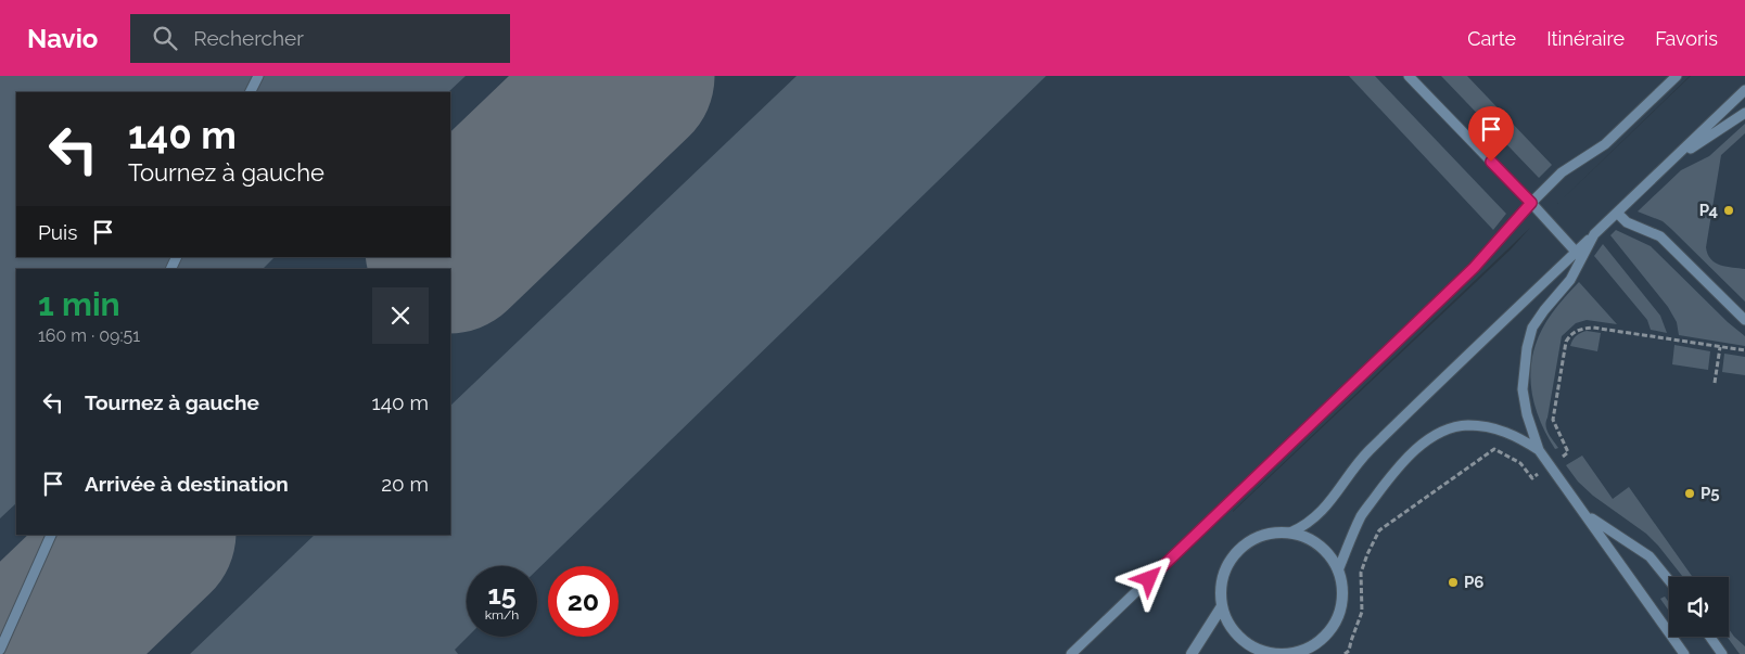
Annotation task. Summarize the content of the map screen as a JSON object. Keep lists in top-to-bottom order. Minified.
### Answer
{"places":["P4","P5","P6"],"page":{"header":"Navio","search":"Rechercher","nav":["Carte","Itinéraire","Favoris"],"turn":["140 m","Tournez à gauche"],"then":"Puis","heading":["1 min","160 m · 09:51"],"list":[{"name":"Tournez à gauche","value":"140 m"},{"name":"Arrivée à destination","value":"20 m"}],"speed":"15 km/h","limit":"20"}}
